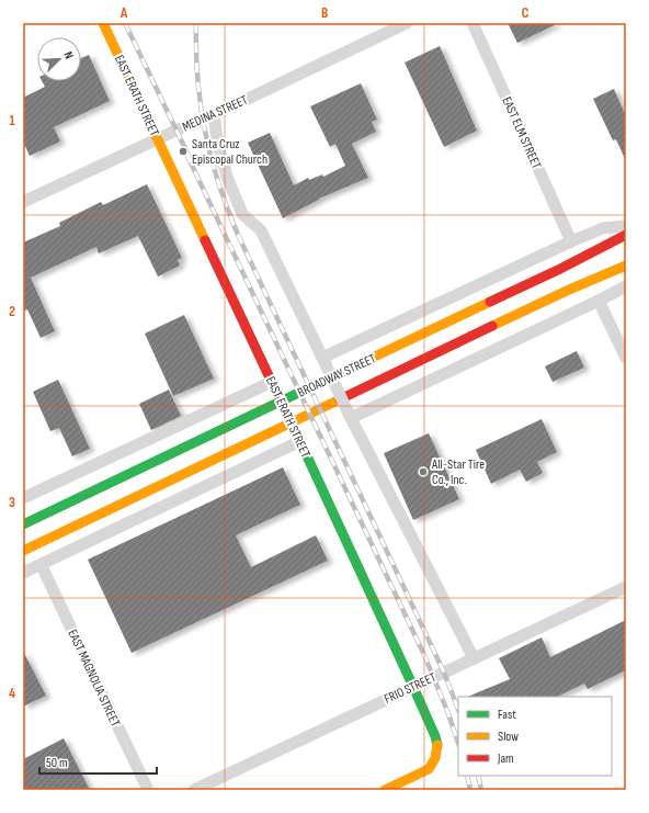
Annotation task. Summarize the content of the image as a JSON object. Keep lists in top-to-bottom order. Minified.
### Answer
{"streets":{"main road":["EAST ERATH STREET","BROADWAY STREET"],"street":["MEDINA STREET","EAST ELM STREET","EAST MAGNOLIA STREET","FRIO STREET"]},"crossings":[["EAST ERATH STREET","MEDINA STREET"],["EAST ERATH STREET","FRIO STREET"],["EAST ELM STREET","BROADWAY STREET"]],"places":["Santa Cruz Episcopal Church","All-Star Tire Co., Inc."],"legend":["Fast","Slow","Jam"],"scale_bar":"50 m","north":"top right","grid":{"columns":["A","B","C"],"rows":["1","2","3","4"]}}
